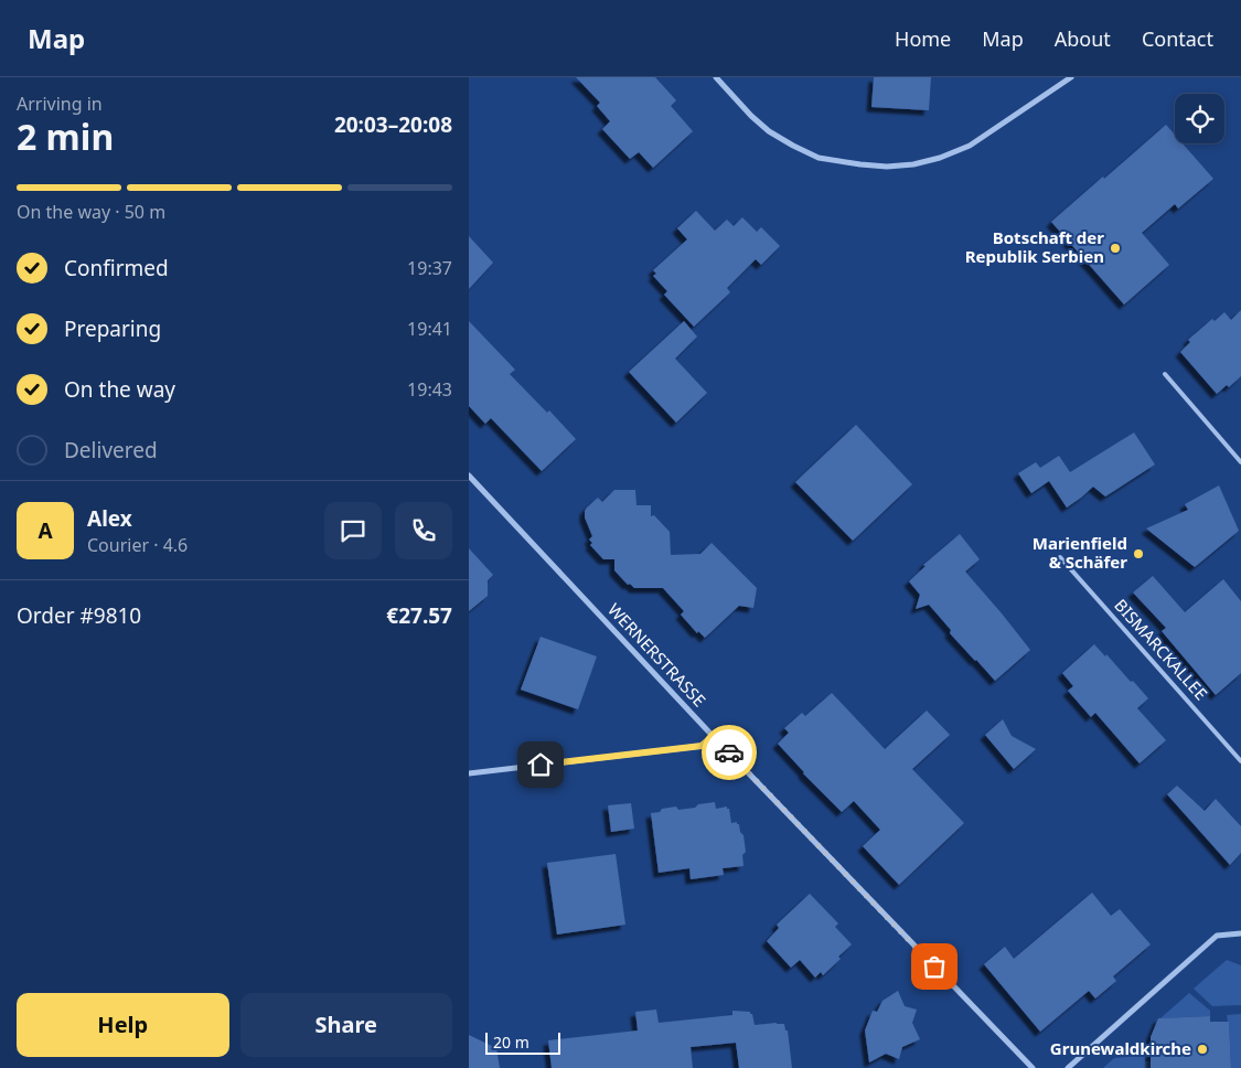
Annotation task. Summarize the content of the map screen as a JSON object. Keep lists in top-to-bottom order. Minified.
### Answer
{"streets":{"street":["WERNERSTRASSE"],"lane":["BISMARCKALLEE"]},"places":["Botschaft der Republik Serbien","Marienfield & Schäfer","Grunewaldkirche"],"scale_bar":"20 m","page":{"header":"Map","nav":["Home","Map","About","Contact"],"heading":["2 min","Arriving in","20:03–20:08"],"panel":["Alex","Courier · 4.6","Order #9810","€27.57"],"bar":"On the way · 50 m","list":[["Confirmed","19:37"],["Preparing","19:41"],["On the way","19:43"],"Delivered"],"round":"A","buttons":["Help","Share"],"scale":"20 m"}}
